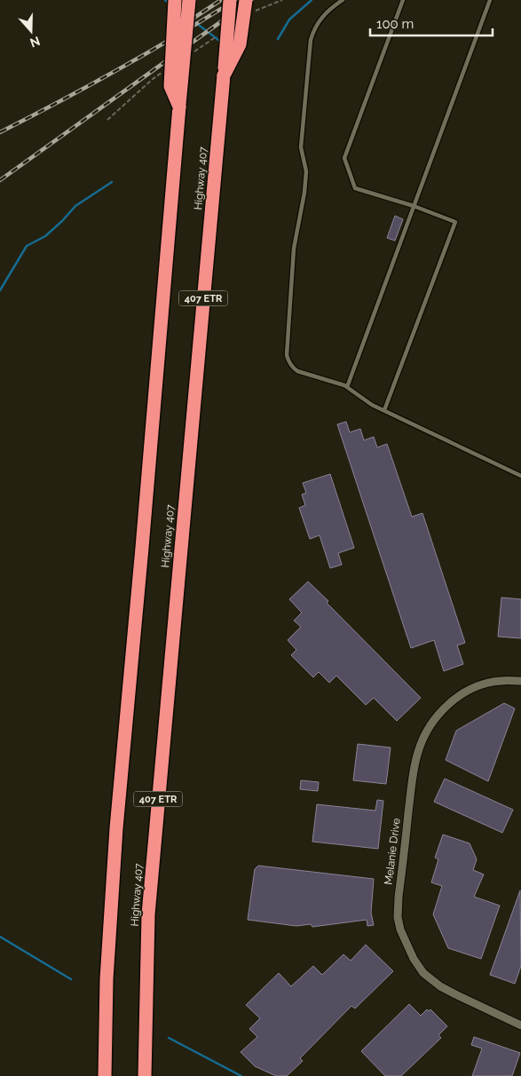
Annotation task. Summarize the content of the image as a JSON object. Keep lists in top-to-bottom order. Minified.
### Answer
{"streets":{"highway":["Highway 407","407 ETR"],"street":["Melanie Drive"]},"scale_bar":"100 m","north":"bottom"}
